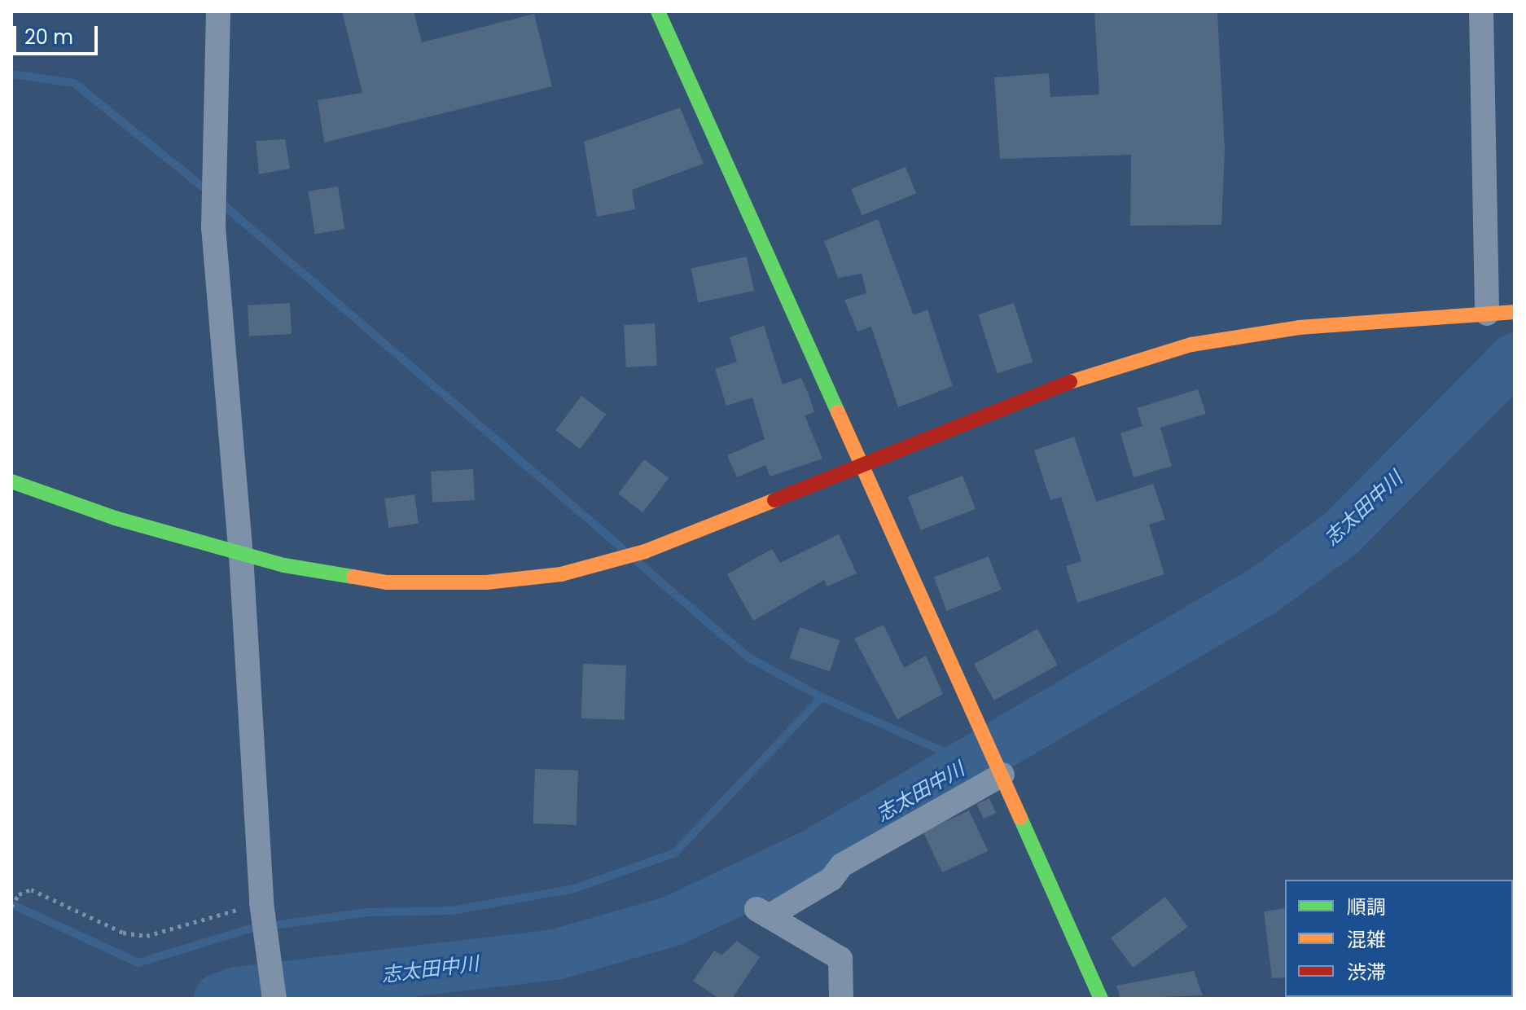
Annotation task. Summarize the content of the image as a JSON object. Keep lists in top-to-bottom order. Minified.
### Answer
{"water":["志太田中川"],"legend":["順調","混雑","渋滞"],"scale_bar":"20 m"}
